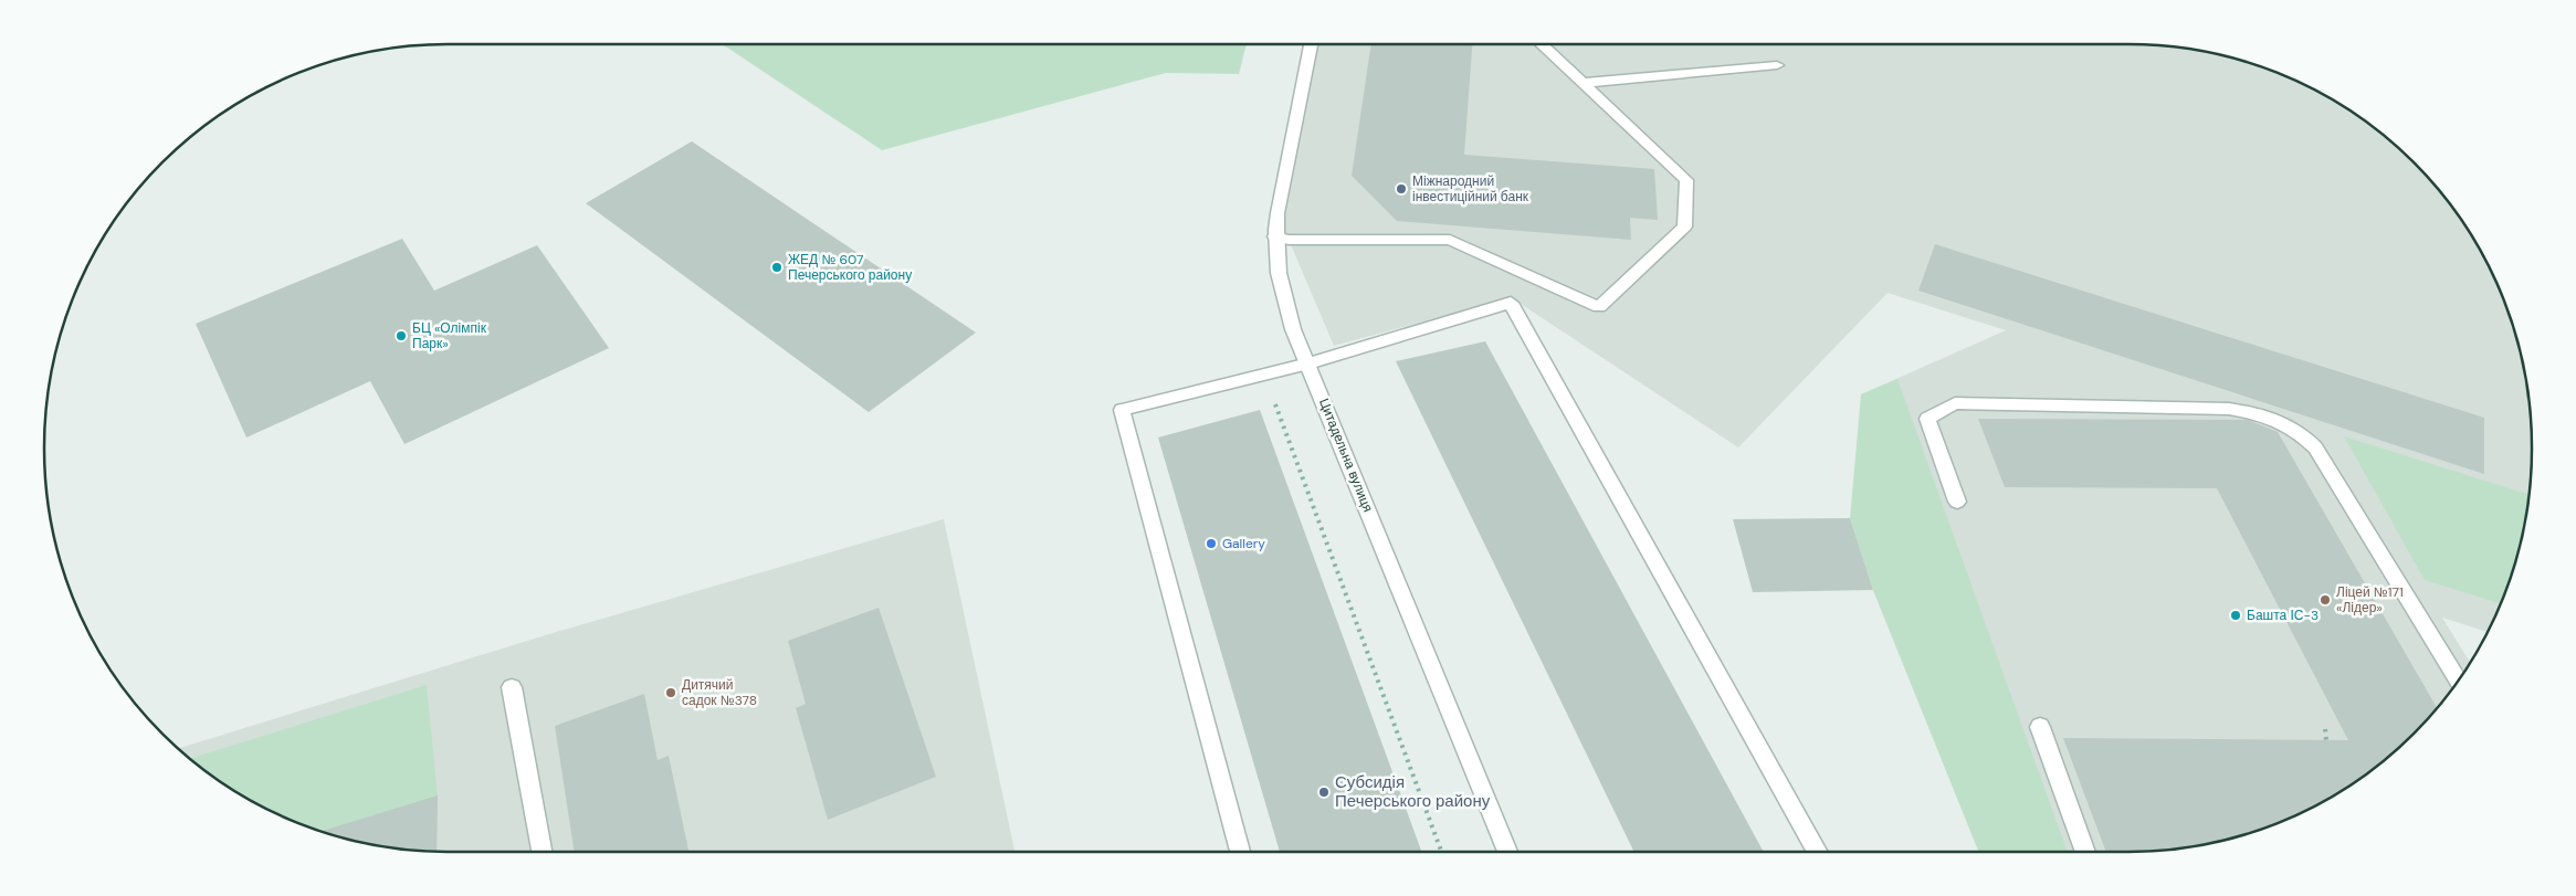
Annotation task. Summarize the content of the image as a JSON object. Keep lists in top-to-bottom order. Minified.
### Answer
{"streets":{"street":["Цитадельна вулиця"]},"places":["Міжнародний інвестиційний банк","ЖЕД № 607 Печерського району","БЦ «Олімпік Парк»","Gallery","Ліцей №171 «Лідер»","Башта ІС-3","Дитячий садок №378","Субсидія Печерського району"]}
